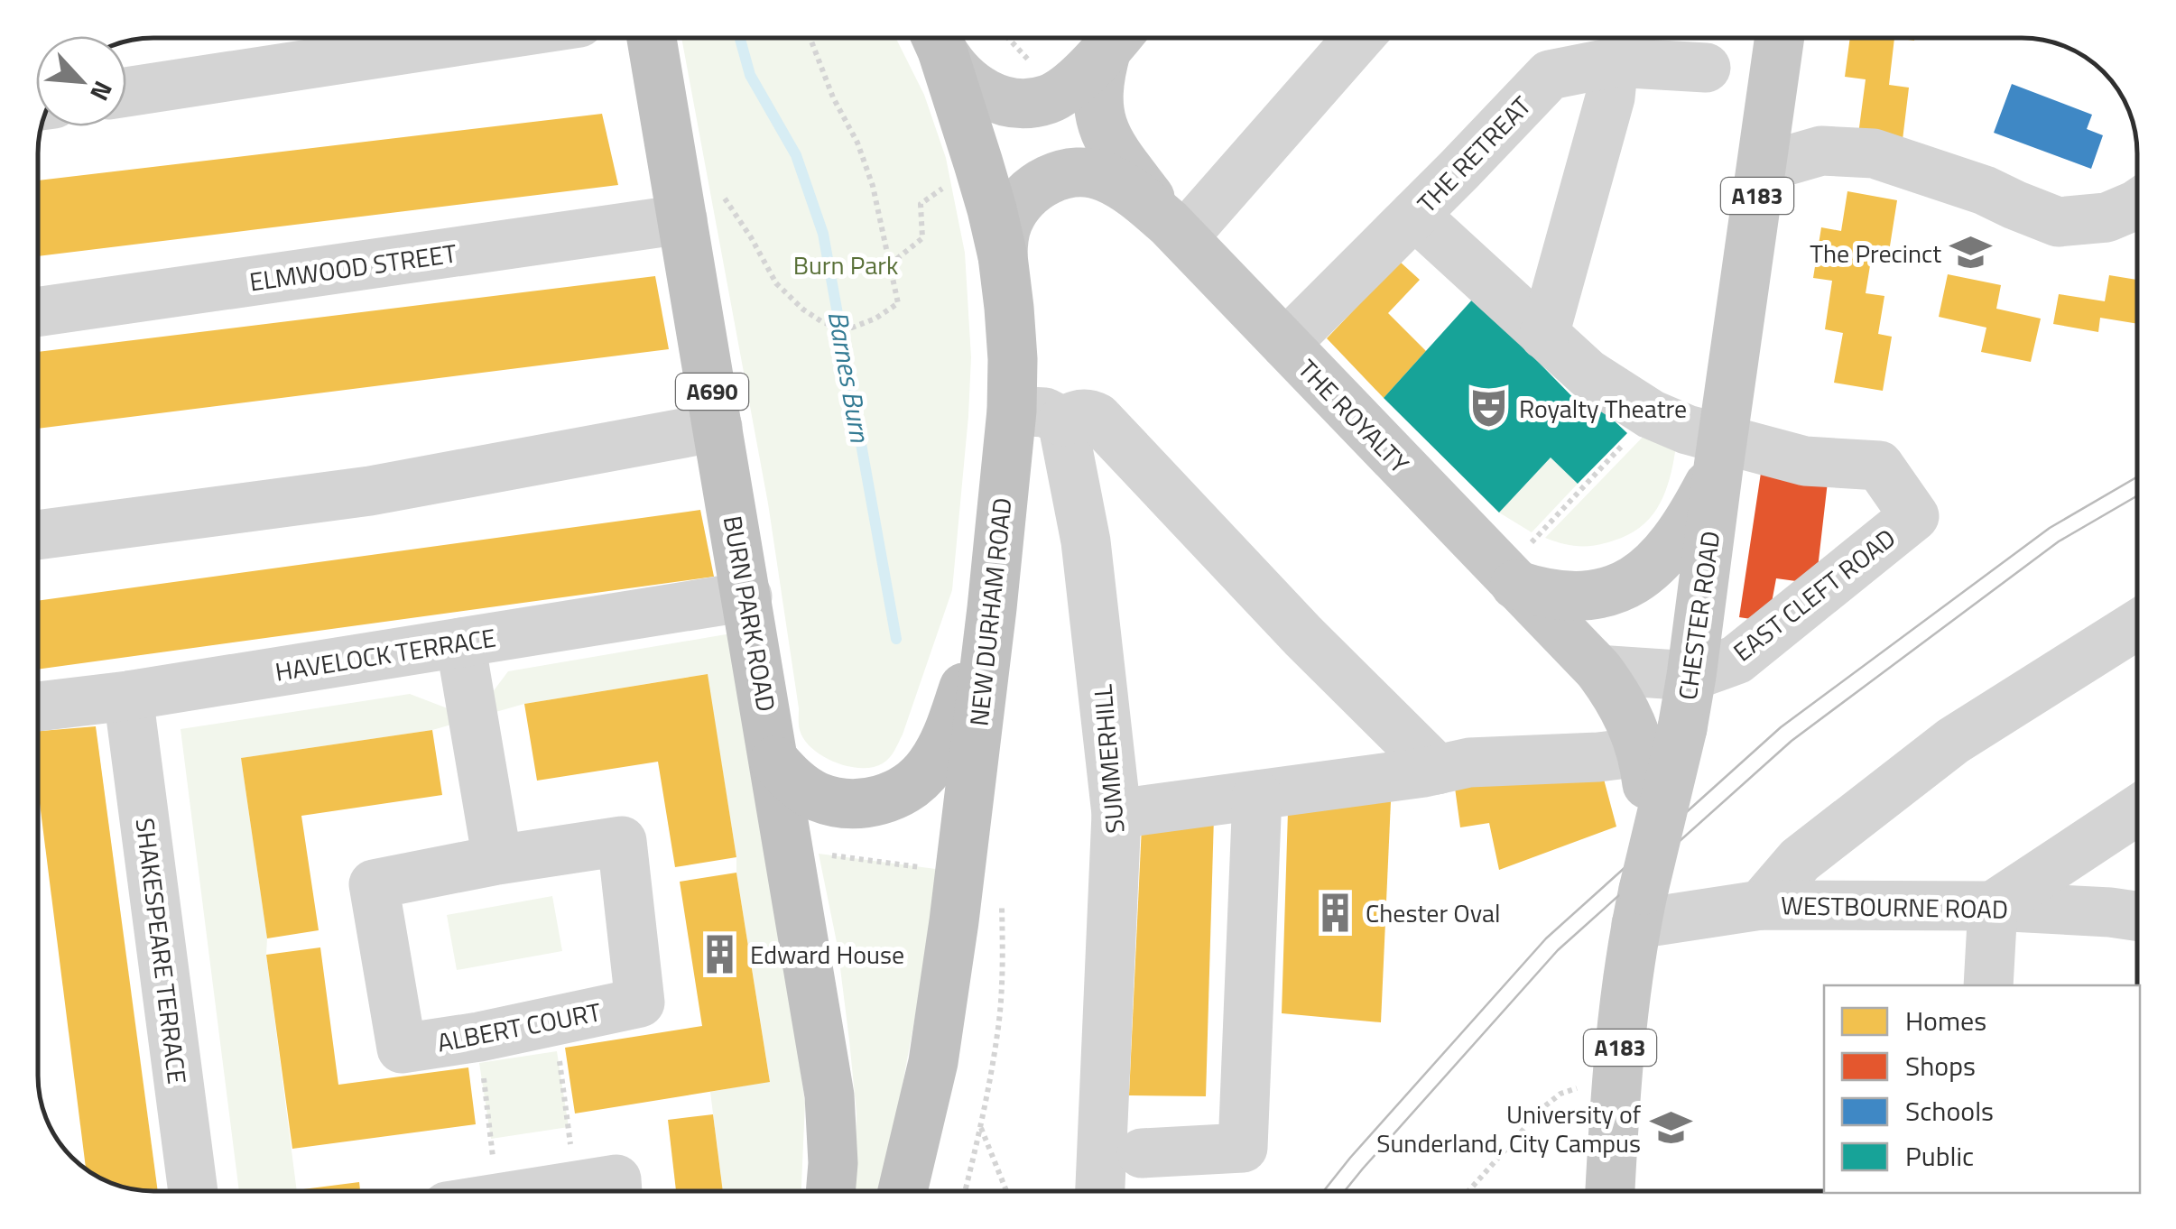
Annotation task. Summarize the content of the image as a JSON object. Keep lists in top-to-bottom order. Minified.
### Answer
{"streets":{"highway":["A690","NEW DURHAM ROAD","BURN PARK ROAD"],"main road":["A183","THE ROYALTY","CHESTER ROAD"],"street":["THE RETREAT","ELMWOOD STREET","EAST CLEFT ROAD","HAVELOCK TERRACE","SUMMERHILL","WESTBOURNE ROAD","SHAKESPEARE TERRACE","ALBERT COURT"]},"crossings":[["THE RETREAT","THE ROYALTY"],["ELMWOOD STREET","BURN PARK ROAD"],["THE ROYALTY","EAST CLEFT ROAD"],["THE ROYALTY","NEW DURHAM ROAD"],["THE ROYALTY","CHESTER ROAD"],["EAST CLEFT ROAD","CHESTER ROAD"],["BURN PARK ROAD","HAVELOCK TERRACE"],["CHESTER ROAD","WESTBOURNE ROAD"],["HAVELOCK TERRACE","SHAKESPEARE TERRACE"]],"water":["Barnes Burn"],"parks":["Burn Park"],"places":{"school or university":["The Precinct","University of Sunderland, City Campus"],"theatre":["Royalty Theatre"],"building":["Chester Oval","Edward House"]},"legend":["Homes","Shops","Schools","Public"],"north":"bottom right"}
